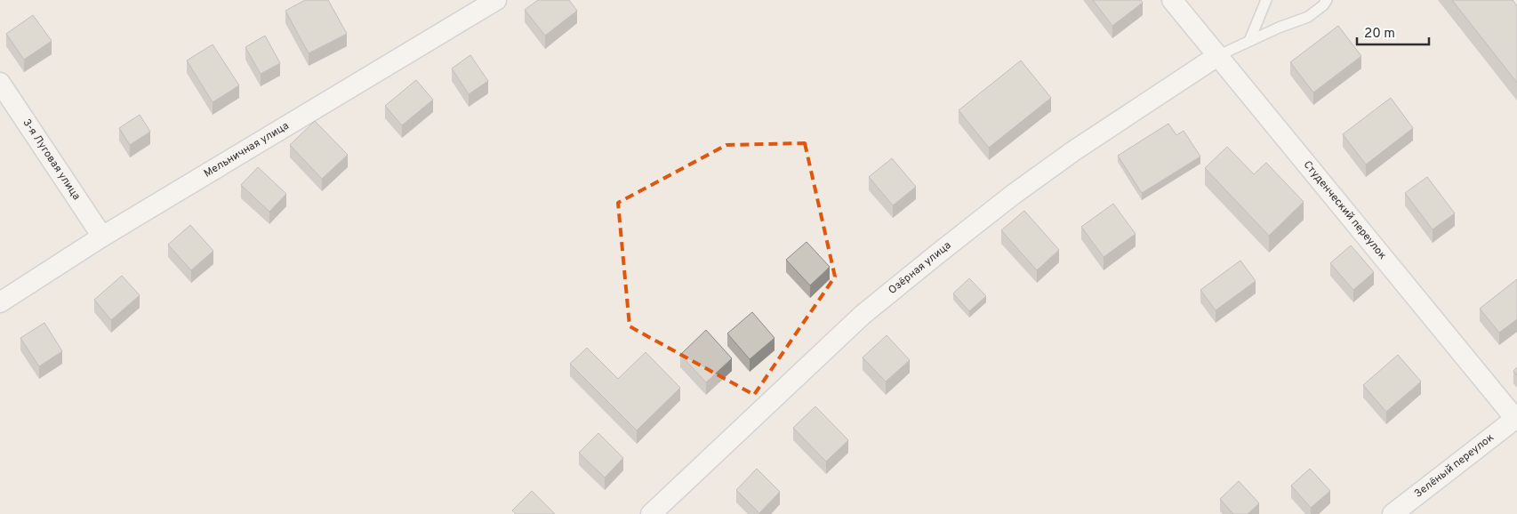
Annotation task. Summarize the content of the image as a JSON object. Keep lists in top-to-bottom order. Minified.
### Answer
{"streets":{"street":["Мельничная улица","3-я Луговая улица","Студенческий переулок","Озёрная улица","Зелёный переулок"]},"crossings":[["Мельничная улица","3-я Луговая улица"],["Студенческий переулок","Озёрная улица"],["Студенческий переулок","Зелёный переулок"]],"scale_bar":"20 m"}
